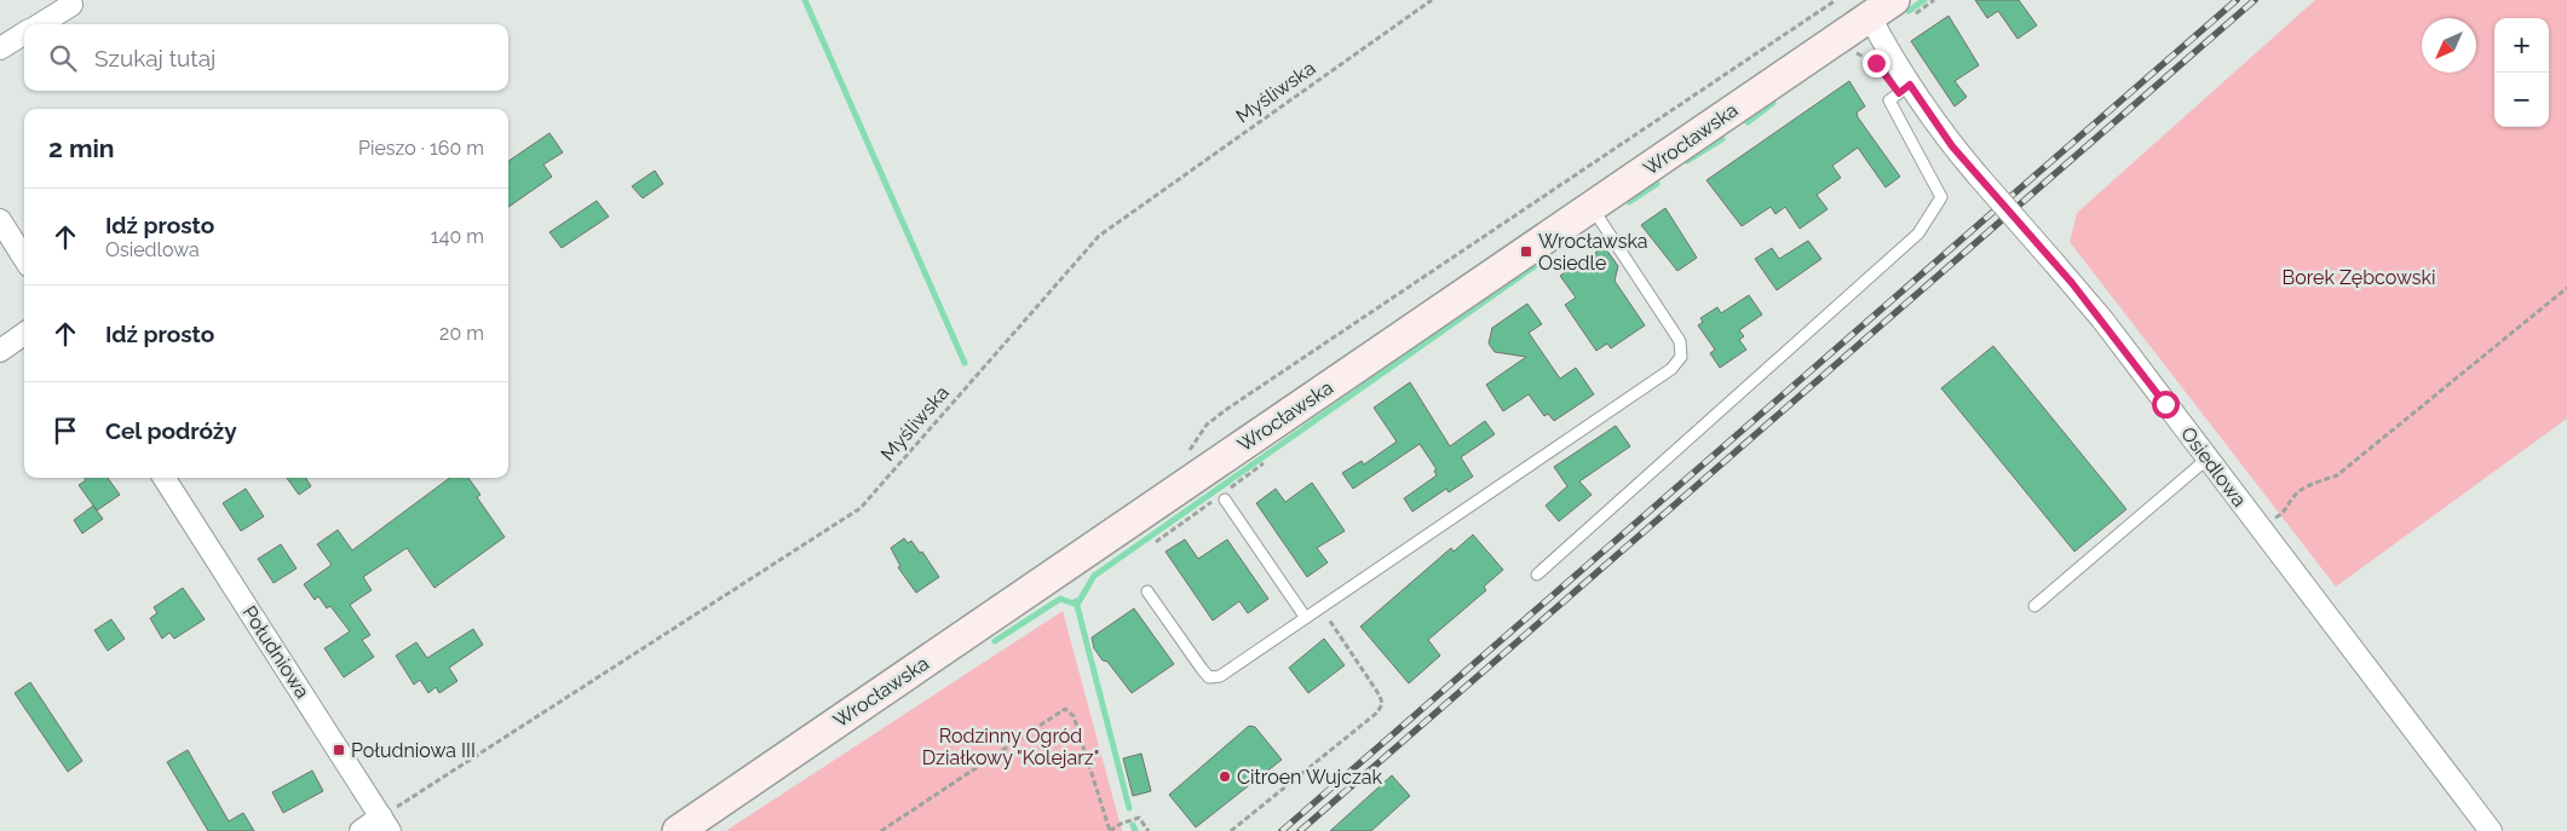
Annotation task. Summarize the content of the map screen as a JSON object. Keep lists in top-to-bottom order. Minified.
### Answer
{"streets":{"main road":["Wrocławska"],"street":["Osiedlowa","Południowa"],"path":["Myśliwska"]},"crossings":[["Myśliwska","Południowa"],["Wrocławska","Osiedlowa"]],"parks":["Borek Zębcowski","Rodzinny Ogród Działkowy \"Kolejarz\""],"places":{"transit":["Wrocławska Osiedle","Południowa III"],"other":["Citroen Wujczak"]},"north":"bottom left","page":{"map_buttons":["+","−"],"search":"Szukaj tutaj","heading":["2 min","Pieszo · 160 m"],"list":[["Idź prosto","Osiedlowa","140 m"],["Idź prosto","20 m"],"Cel podróży"]}}
